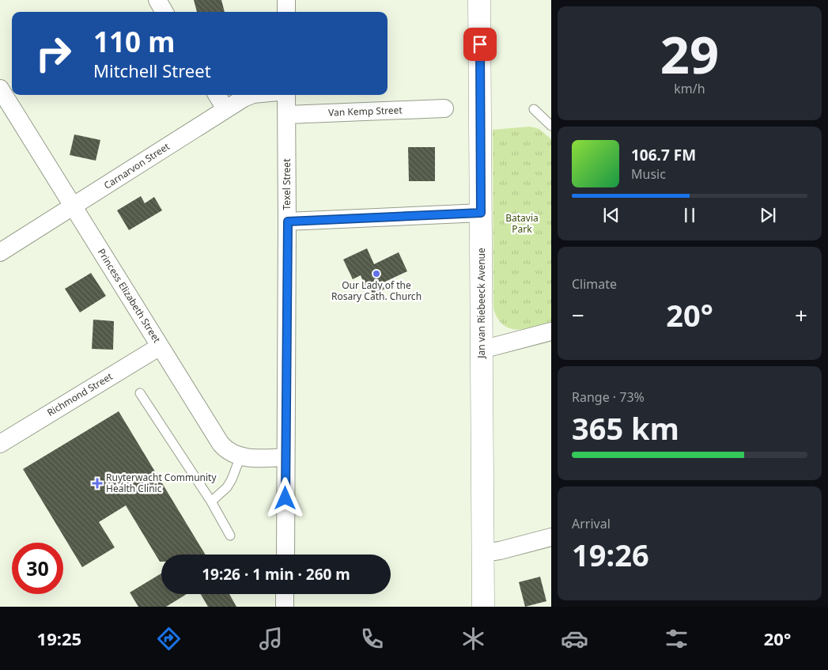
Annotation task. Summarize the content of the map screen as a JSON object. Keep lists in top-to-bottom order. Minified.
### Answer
{"streets":{"street":["Van Kemp Street","Carnarvon Street","Texel Street","Princess Elizabeth Street","Jan van Riebeeck Avenue","Richmond Street"]},"crossings":[["Van Kemp Street","Texel Street"],["Carnarvon Street","Princess Elizabeth Street"],["Texel Street","Princess Elizabeth Street"],["Princess Elizabeth Street","Richmond Street"]],"parks":["Batavia Park"],"places":{"other":["Our Lady of the Rosary Cath. Church"],"health":["Ruyterwacht Community Health Clinic"]},"page":{"tile":[["29","km/h"],"Climate",["Range · 73%","365 km"],["Arrival","19:26"]],"turn":["110 m","Mitchell Street"],"song":["106.7 FM","Music"],"heat":["−","20°","+"],"limit":"30","trip":"19:26 · 1 min · 260 m","tabs":["19:25","20°"]}}
